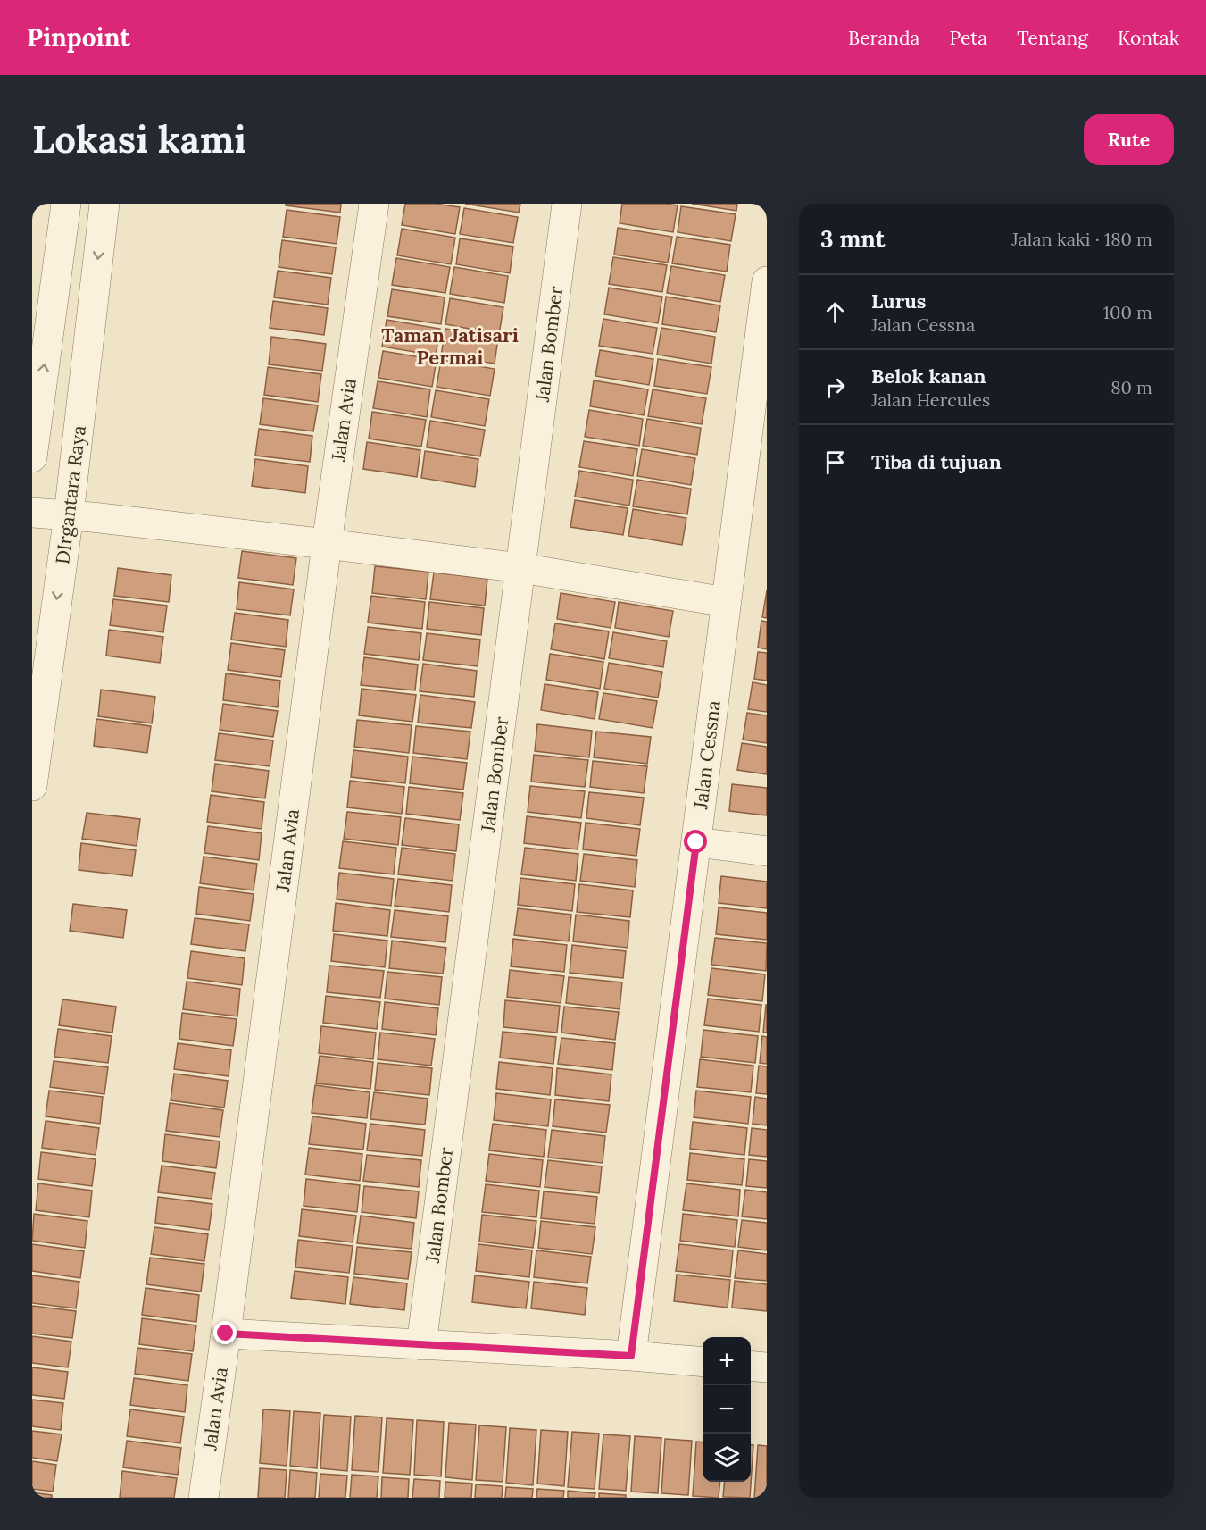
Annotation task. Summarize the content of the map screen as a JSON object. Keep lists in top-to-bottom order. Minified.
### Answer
{"streets":{"street":["Jalan Bomber","Jalan Avia","DIrgantara Raya","Jalan Cessna"]},"districts":["Taman Jatisari Permai"],"page":{"header":"Pinpoint","nav":["Beranda","Peta","Tentang","Kontak"],"buttons":"Rute","title":"Lokasi kami","heading":["3 mnt","Jalan kaki · 180 m"],"list":[["Lurus","Jalan Cessna","100 m"],["Belok kanan","Jalan Hercules","80 m"],"Tiba di tujuan"],"map_buttons":["+","−"]}}
